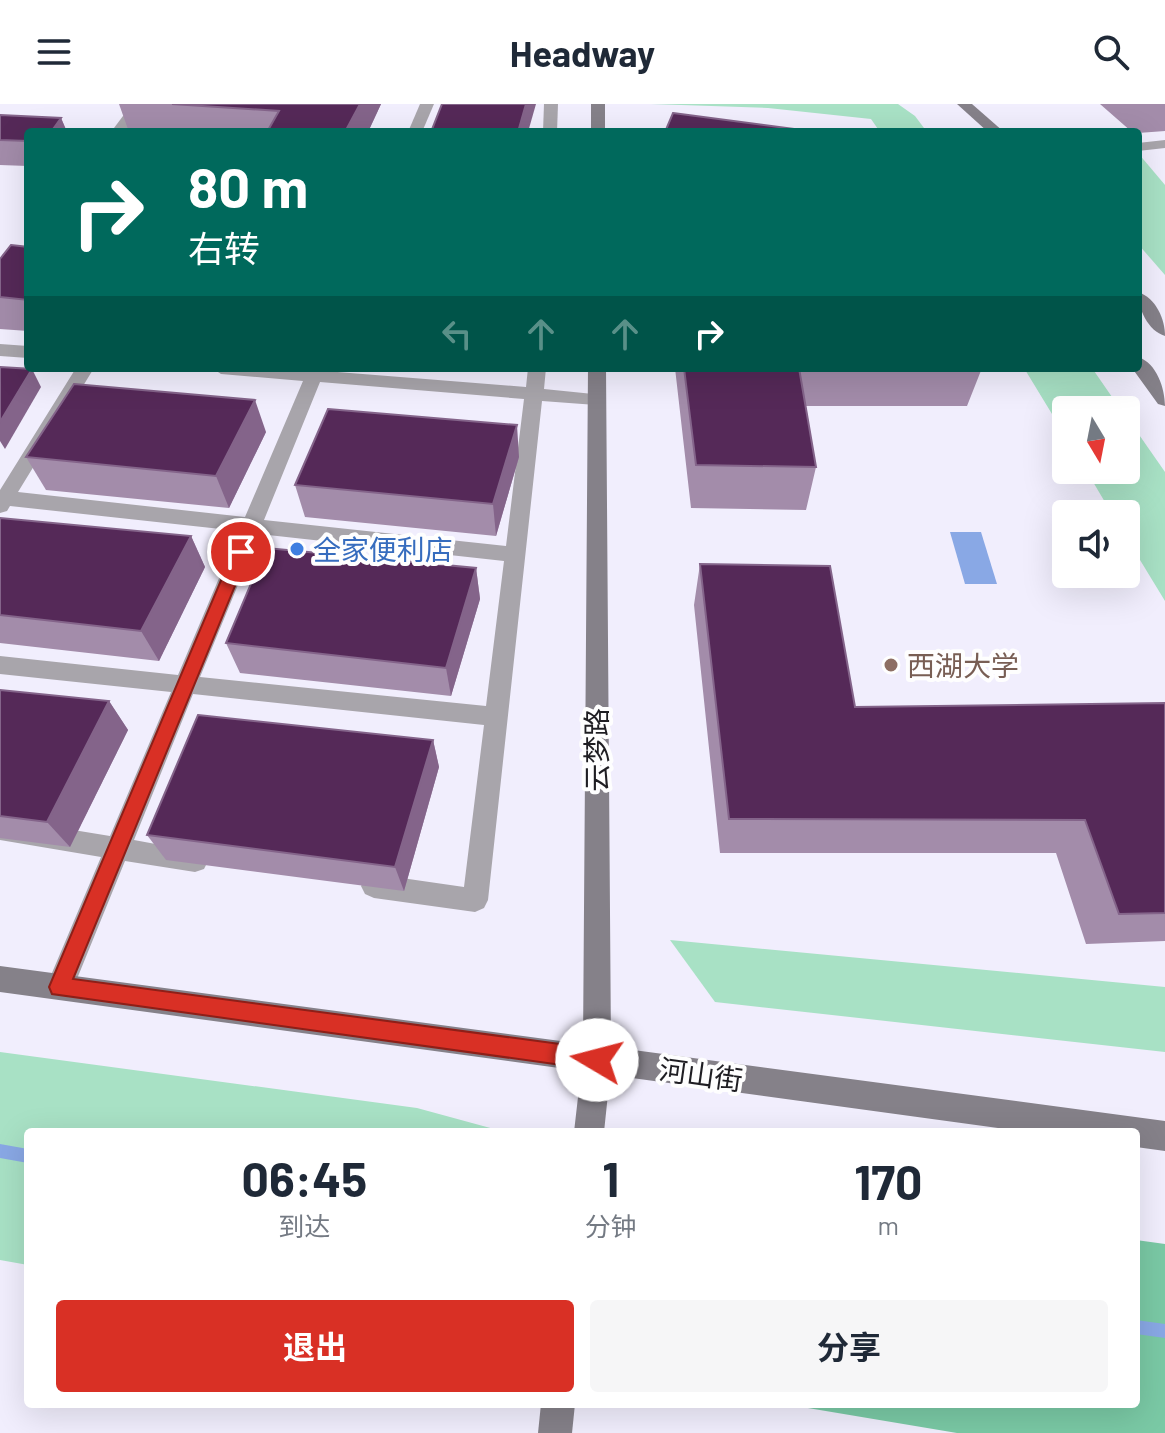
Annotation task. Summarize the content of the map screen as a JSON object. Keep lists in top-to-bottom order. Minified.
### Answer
{"streets":{"street":["云梦路","河山街"]},"crossings":[["云梦路","河山街"]],"places":["全家便利店","西湖大学"],"north":"bottom","page":{"header":"Headway","turn":["80 m","右转"],"eta":["06:45","到达","1","分钟","170","m"],"buttons":["退出","分享"]}}
